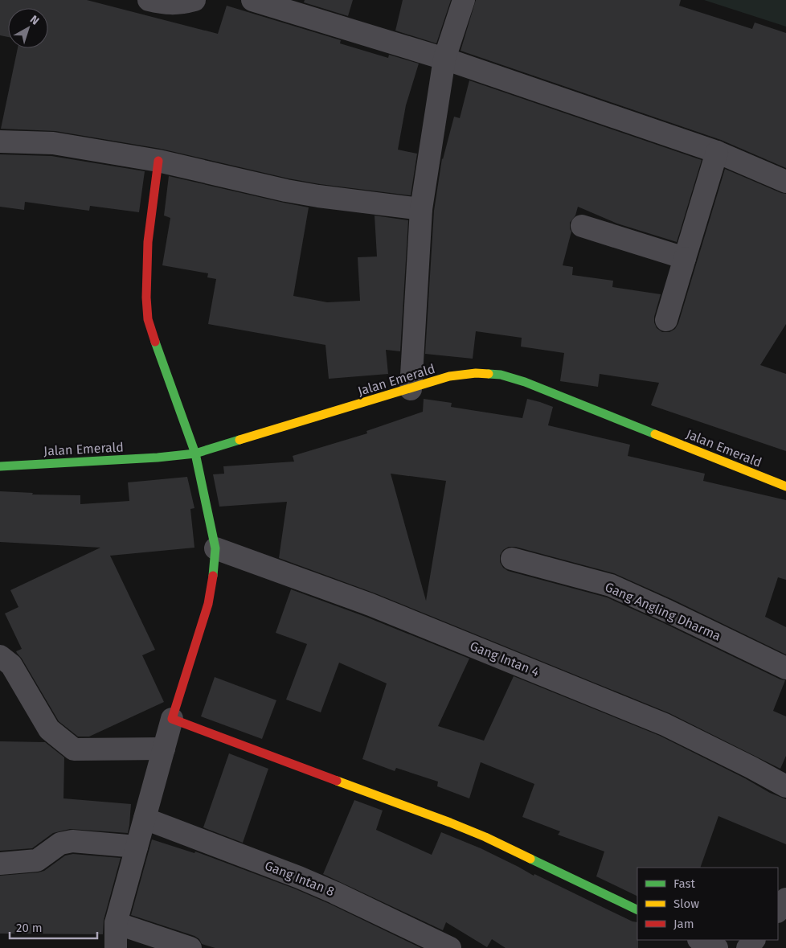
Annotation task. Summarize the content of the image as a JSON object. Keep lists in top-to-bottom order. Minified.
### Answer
{"streets":{"street":["Jalan Emerald","Gang Angling Dharma","Gang Intan 4","Gang Intan 8"]},"legend":["Fast","Slow","Jam"],"scale_bar":"20 m","north":"top right"}
